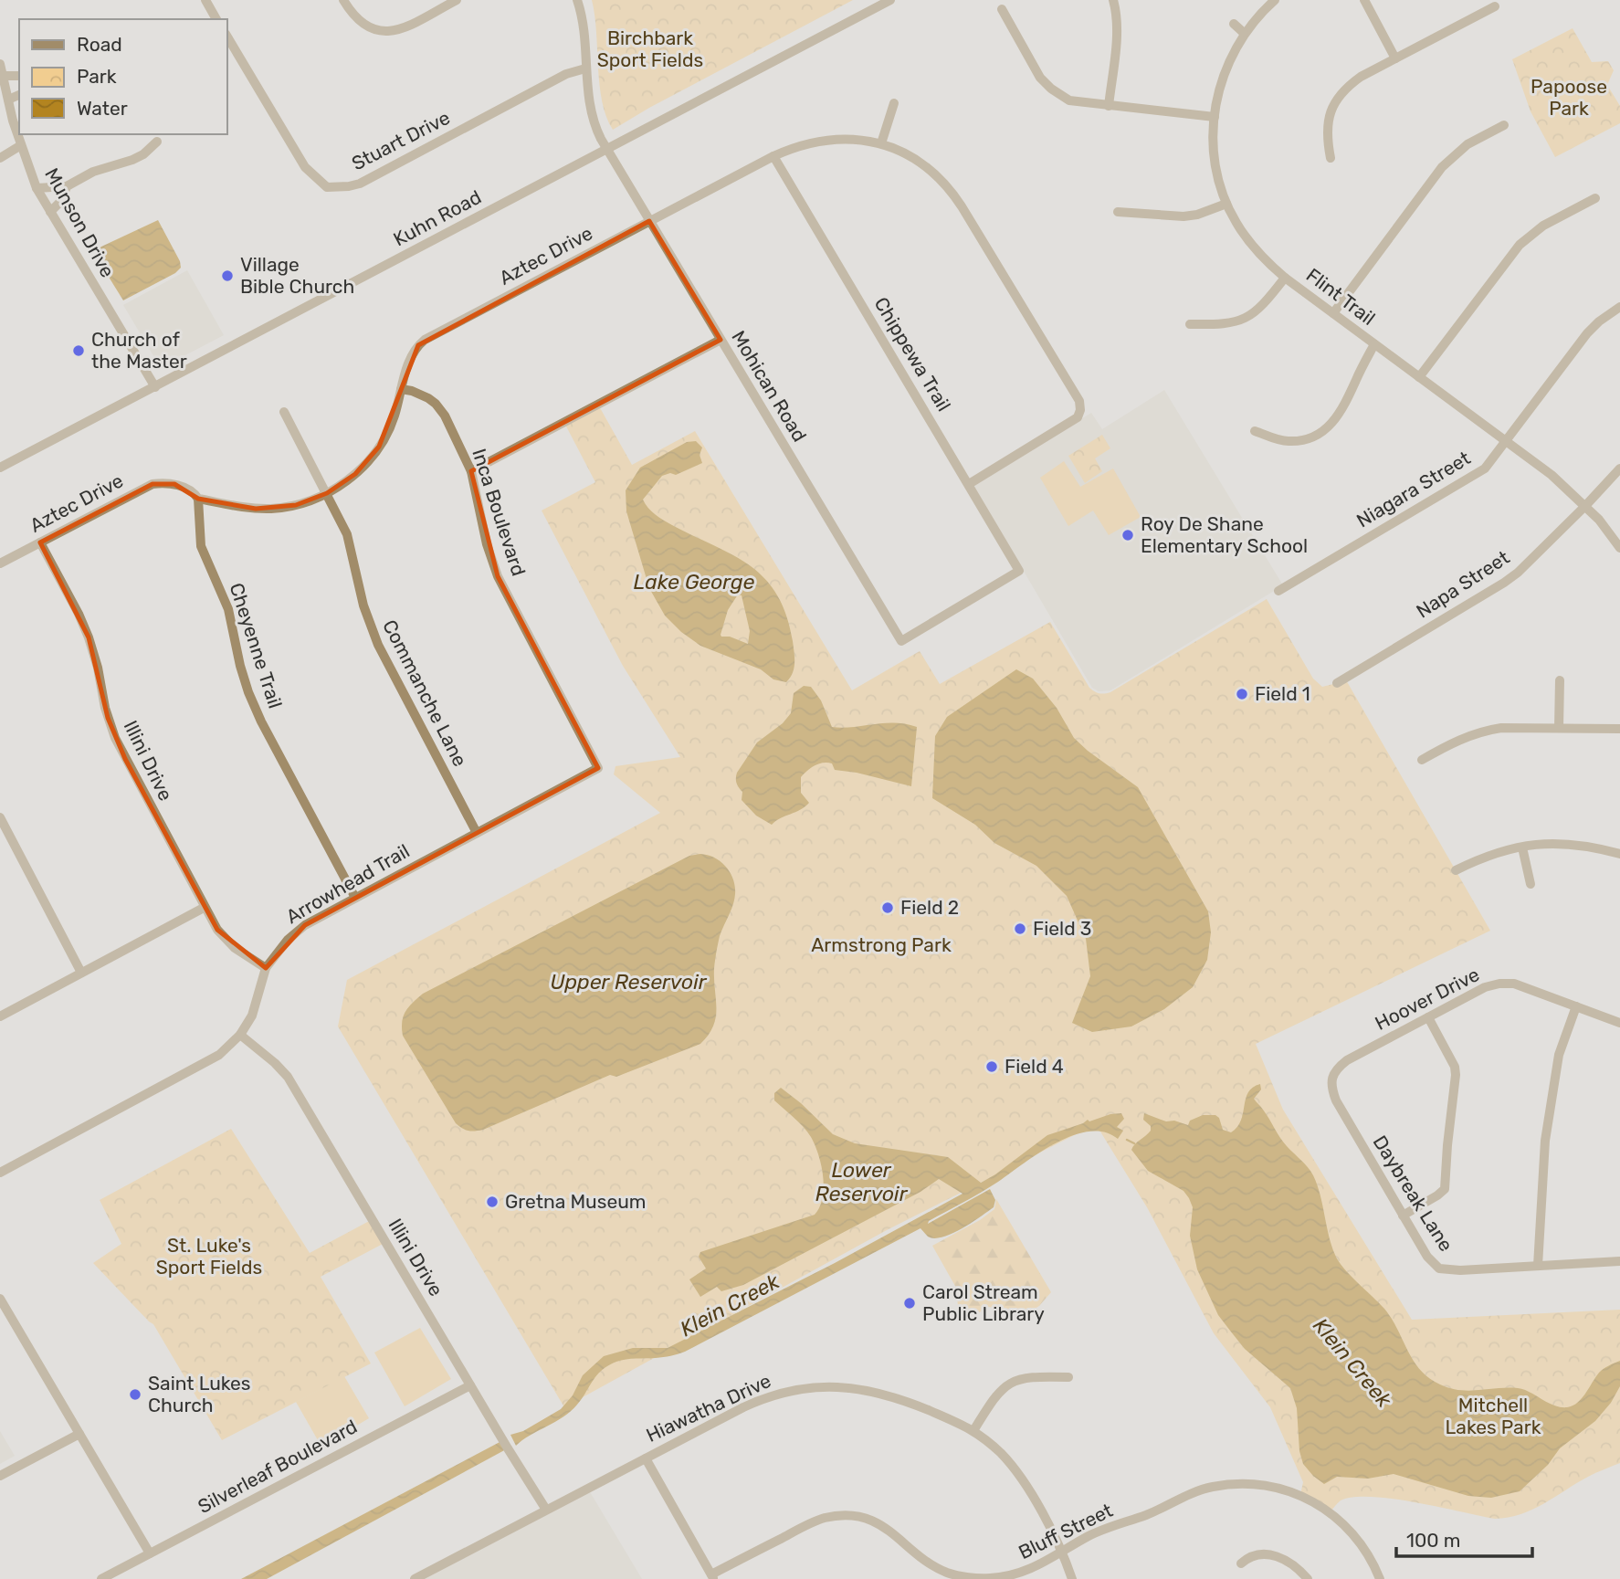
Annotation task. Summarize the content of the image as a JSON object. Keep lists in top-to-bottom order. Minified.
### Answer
{"streets":{"street":["Stuart Drive","Kuhn Road","Munson Drive","Aztec Drive","Flint Trail","Chippewa Trail","Mohican Road","Niagara Street","Inca Boulevard","Napa Street","Cheyenne Trail","Commanche Lane","Illini Drive","Arrowhead Trail","Hoover Drive","Daybreak Lane","Hiawatha Drive","Silverleaf Boulevard","Bluff Street"]},"crossings":[["Stuart Drive","Mohican Road"],["Kuhn Road","Munson Drive"],["Kuhn Road","Mohican Road"],["Aztec Drive","Chippewa Trail"],["Aztec Drive","Mohican Road"],["Aztec Drive","Inca Boulevard"],["Aztec Drive","Cheyenne Trail"],["Aztec Drive","Commanche Lane"],["Aztec Drive","Illini Drive"],["Flint Trail","Niagara Street"],["Flint Trail","Napa Street"],["Chippewa Trail","Mohican Road"],["Inca Boulevard","Arrowhead Trail"],["Cheyenne Trail","Arrowhead Trail"],["Commanche Lane","Arrowhead Trail"],["Illini Drive","Arrowhead Trail"],["Illini Drive","Hiawatha Drive"],["Illini Drive","Silverleaf Boulevard"],["Hoover Drive","Daybreak Lane"],["Hiawatha Drive","Bluff Street"]],"water":["Lake George","Upper Reservoir","Lower Reservoir","Klein Creek"],"parks":["Birchbark Sport Fields","Papoose Park","Armstrong Park","St. Luke's Sport Fields","Mitchell Lakes Park"],"places":["Village Bible Church","Church of the Master","Roy De Shane Elementary School","Field 1","Field 2","Field 3","Field 4","Gretna Museum","Carol Stream Public Library","Saint Lukes Church"],"legend":["Road","Park","Water"],"scale_bar":"100 m"}
